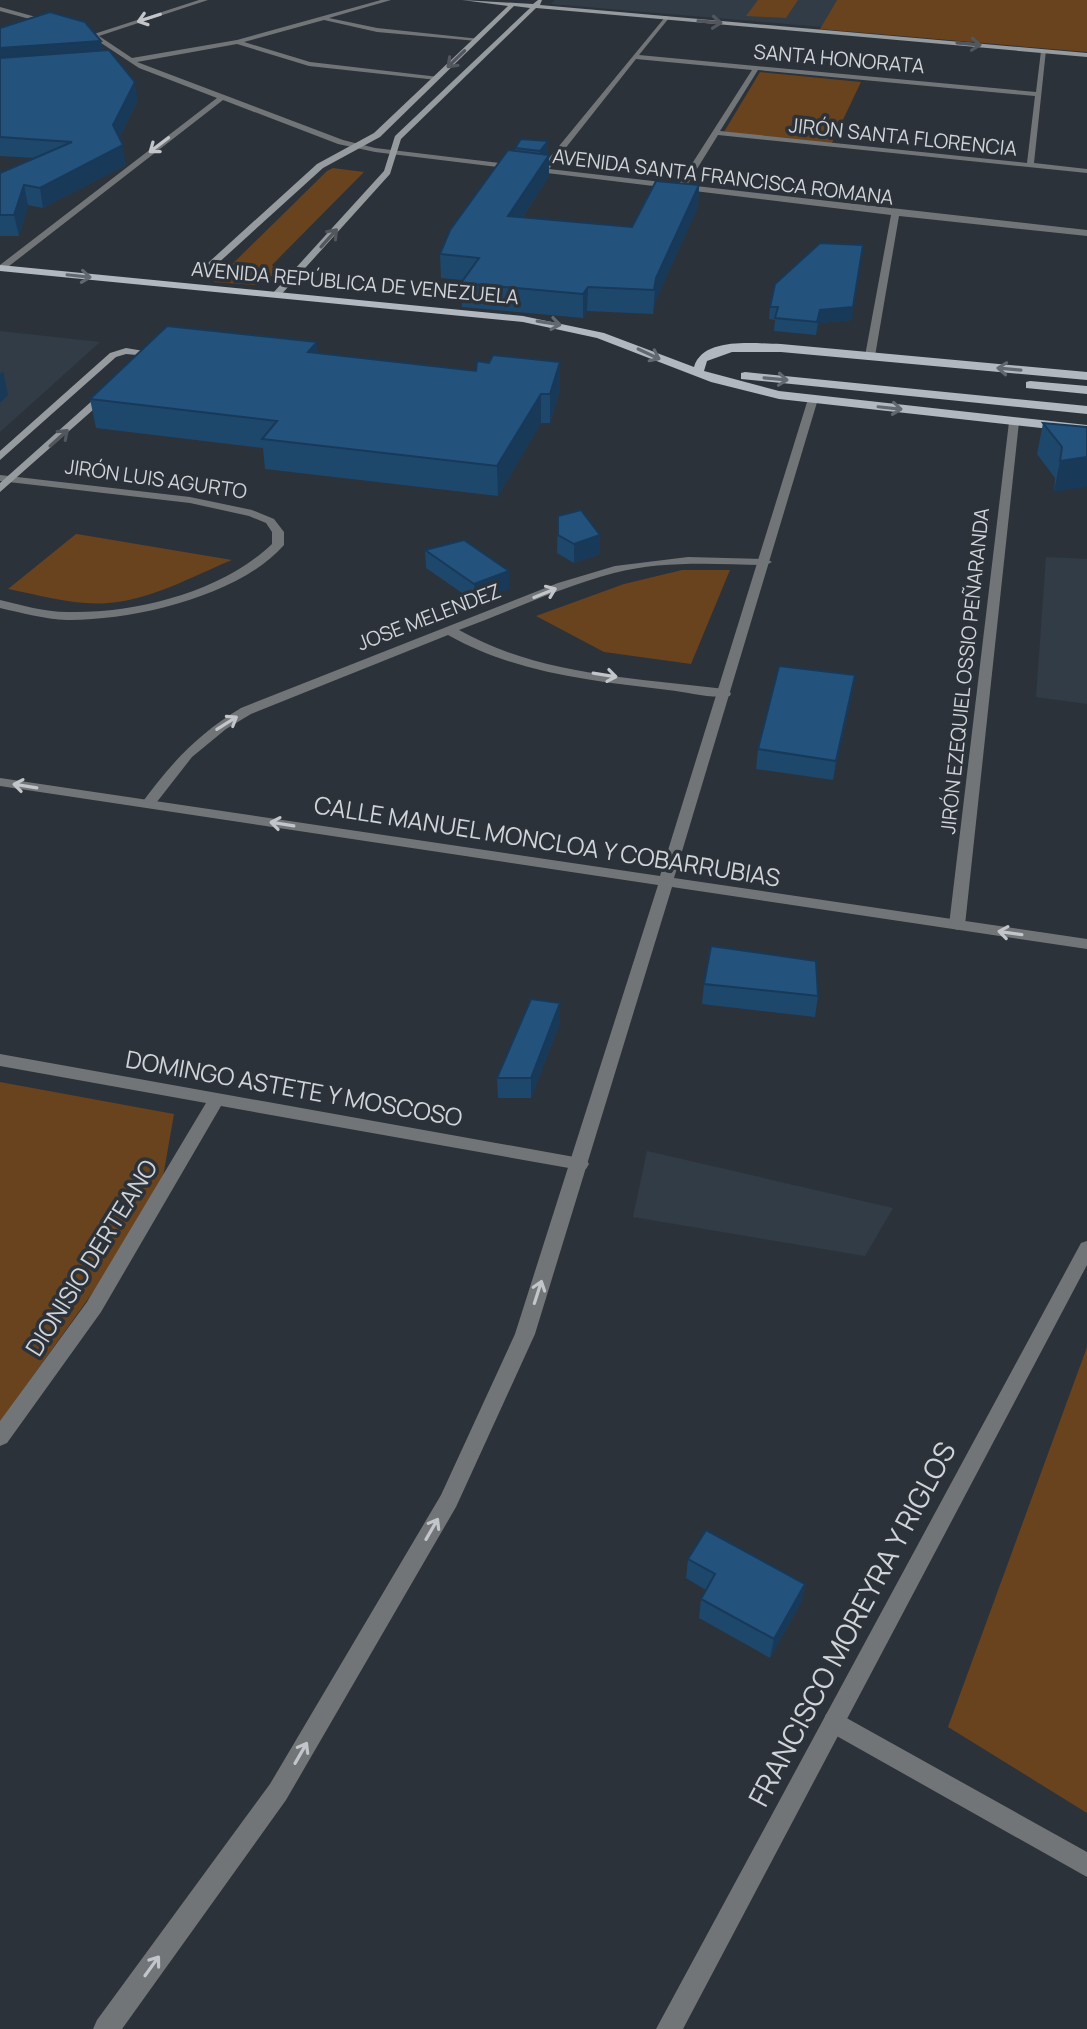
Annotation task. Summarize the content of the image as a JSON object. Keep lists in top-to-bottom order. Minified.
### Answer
{"streets":{"main road":["AVENIDA REPÚBLICA DE VENEZUELA"],"street":["SANTA HONORATA","JIRÓN SANTA FLORENCIA","AVENIDA SANTA FRANCISCA ROMANA","JIRÓN LUIS AGURTO","JOSE MELENDEZ","JIRÓN EZEQUIEL OSSIO PEÑARANDA","CALLE MANUEL MONCLOA Y COBARRUBIAS","DOMINGO ASTETE Y MOSCOSO","DIONISIO DERTEANO","FRANCISCO MOREYRA Y RIGLOS"]},"crossings":[["AVENIDA REPÚBLICA DE VENEZUELA","JIRÓN EZEQUIEL OSSIO PEÑARANDA"],["JOSE MELENDEZ","CALLE MANUEL MONCLOA Y COBARRUBIAS"],["JIRÓN EZEQUIEL OSSIO PEÑARANDA","CALLE MANUEL MONCLOA Y COBARRUBIAS"],["DOMINGO ASTETE Y MOSCOSO","DIONISIO DERTEANO"]],"one_way":["JOSE MELENDEZ","CALLE MANUEL MONCLOA Y COBARRUBIAS"]}
